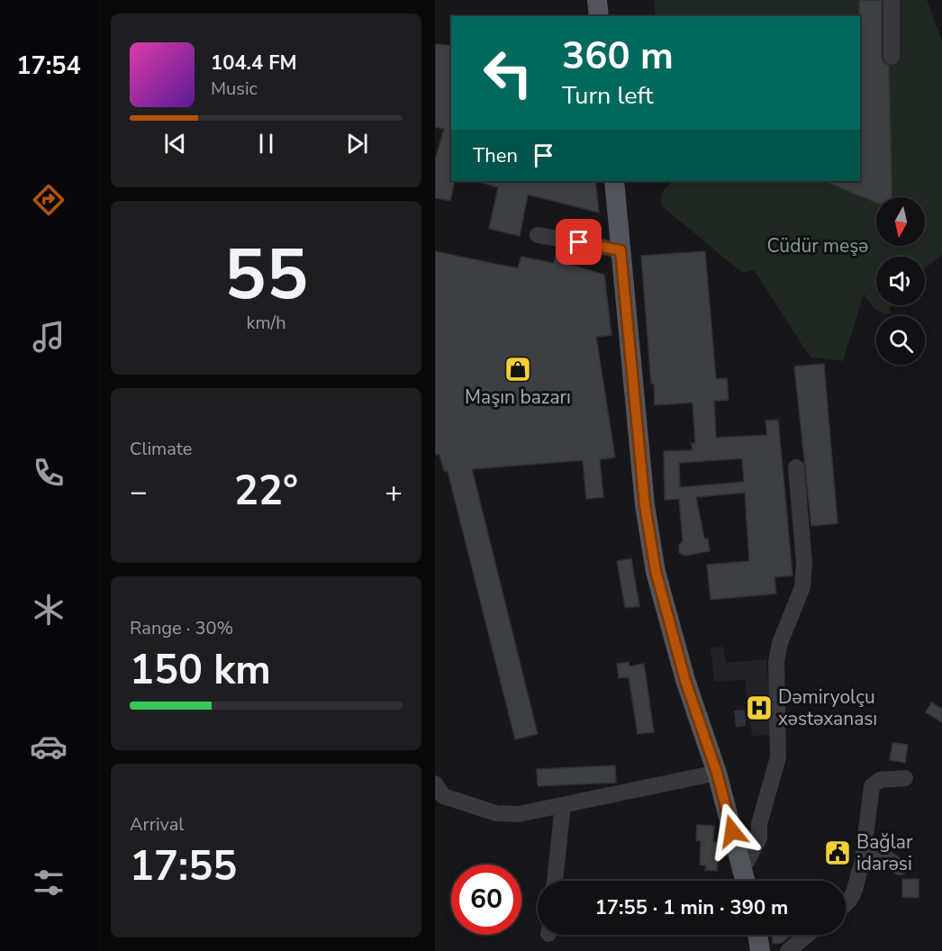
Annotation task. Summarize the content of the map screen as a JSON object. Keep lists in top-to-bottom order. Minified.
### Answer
{"parks":["Cüdür meşə"],"places":{"shop":["Maşın bazarı"],"hospital":["Dəmiryolçu xəstəxanası"],"public building":["Bağlar idarəsi"]},"north":"bottom","page":{"tabs":"17:54","turn":["360 m","Turn left"],"song":["104.4 FM","Music"],"then":"Then","tile":[["55","km/h"],"Climate",["Range · 30%","150 km"],["Arrival","17:55"]],"heat":["−","22°","+"],"limit":"60","trip":"17:55 · 1 min · 390 m"}}
